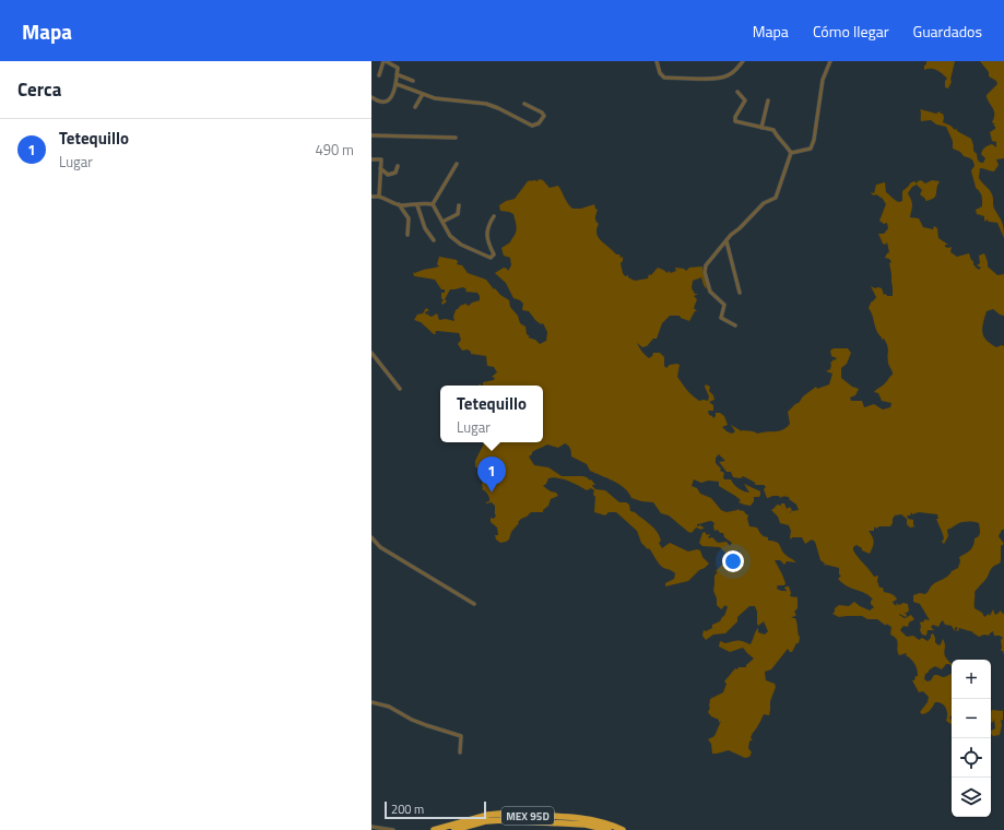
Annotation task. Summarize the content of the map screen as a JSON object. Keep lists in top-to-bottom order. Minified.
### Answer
{"streets":{"highway":["MEX 95D"]},"scale_bar":"200 m","page":{"header":"Mapa","nav":["Mapa","Cómo llegar","Guardados"],"heading":"Cerca","list":[{"mark":"1","name":"Tetequillo","note":"Lugar","value":"490 m"}],"popup":["Tetequillo","Lugar"],"pins":"1","map_buttons":["+","−"],"scale":"200 m"}}
